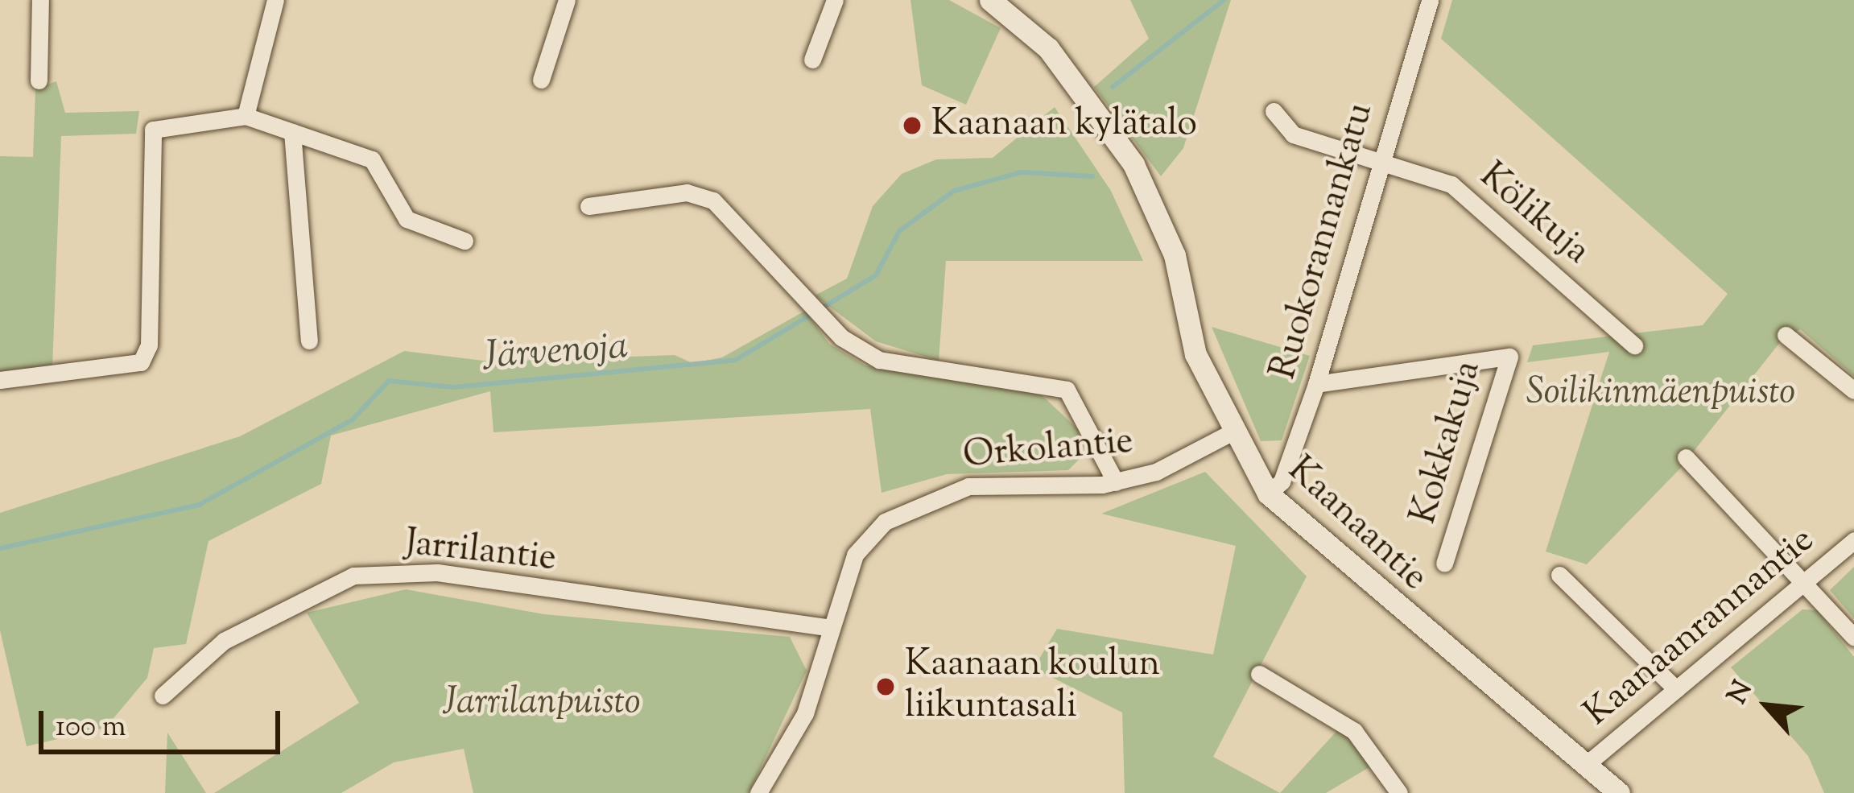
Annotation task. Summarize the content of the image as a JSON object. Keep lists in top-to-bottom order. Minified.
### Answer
{"streets":{"street":["Kölikuja","Ruokorannankatu","Kokkakuja","Orkolantie","Kaanaantie","Jarrilantie","Kaanaanrannantie"]},"crossings":[["Kölikuja","Ruokorannankatu"],["Ruokorannankatu","Kokkakuja"],["Ruokorannankatu","Kaanaantie"],["Orkolantie","Kaanaantie"],["Orkolantie","Jarrilantie"],["Kaanaantie","Kaanaanrannantie"]],"water":["Järvenoja"],"parks":["Soilikinmäenpuisto","Jarrilanpuisto"],"places":["Kaanaan kylätalo","Kaanaan koulun liikuntasali"],"scale_bar":"100 m","north":"top left"}
